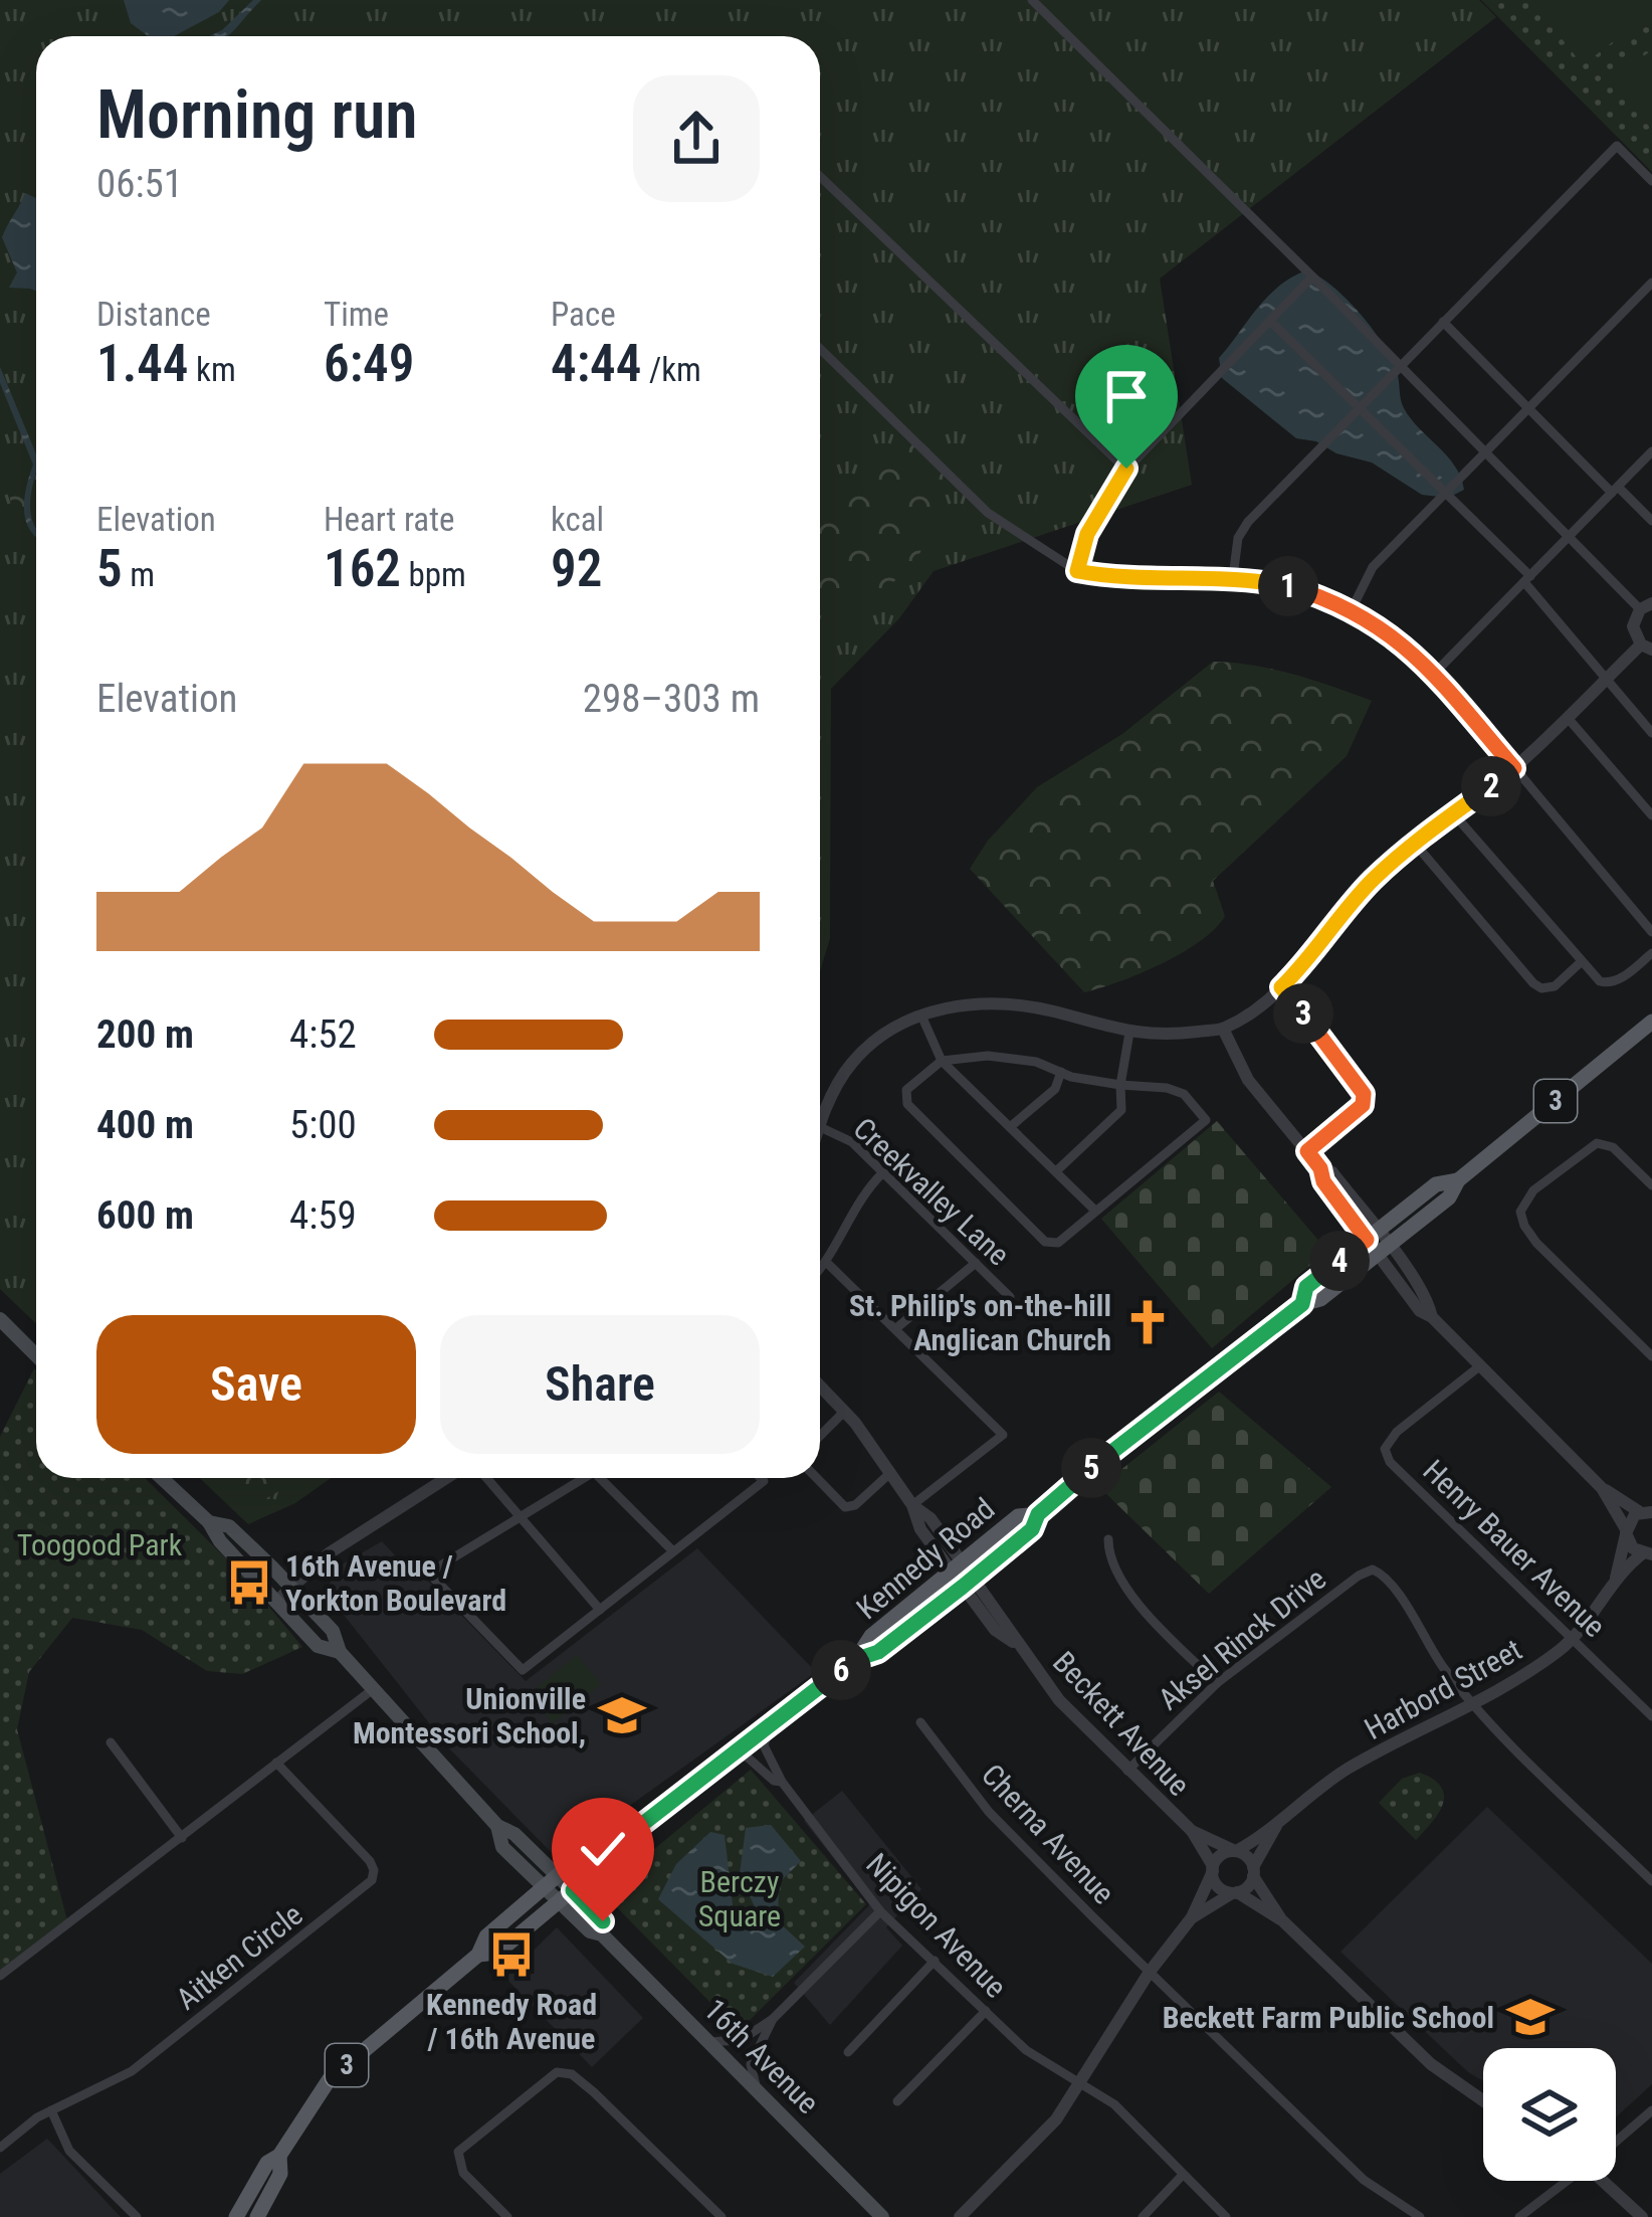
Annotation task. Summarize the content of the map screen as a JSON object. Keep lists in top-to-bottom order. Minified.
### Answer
{"streets":{"main road":["3","Kennedy Road","16th Avenue"],"street":["Creekvalley Lane","Henry Bauer Avenue","Aksel Rinck Drive","Harbord Street","Beckett Avenue","Cherna Avenue","Nipigon Avenue","Aitken Circle"]},"crossings":[["Henry Bauer Avenue","Harbord Street"],["Kennedy Road","Beckett Avenue"],["Kennedy Road","Nipigon Avenue"],["Kennedy Road","16th Avenue"],["Aksel Rinck Drive","Harbord Street"],["Aksel Rinck Drive","Beckett Avenue"],["Harbord Street","Beckett Avenue"]],"parks":["Toogood Park","Berczy Square"],"places":{"church":["St. Philip's on-the-hill Anglican Church"],"bus stop":["16th Avenue / Yorkton Boulevard","Kennedy Road / 16th Avenue"],"school or university":["Unionville Montessori School,","Beckett Farm Public School"]},"page":{"heading":["Morning run","06:51"],"stats":[["Distance","1.44 km"],["Time","6:49"],["Pace","4:44 /km"],["Elevation","5 m"],["Heart rate","162 bpm"],["kcal","92"]],"pins":["1","2","3","4","5","6"],"chart":["Elevation","298–303 m"],"list":[{"name":"200 m","note":"4:52"},{"name":"400 m","note":"5:00"},{"name":"600 m","note":"4:59"}],"buttons":["Save","Share"]}}
